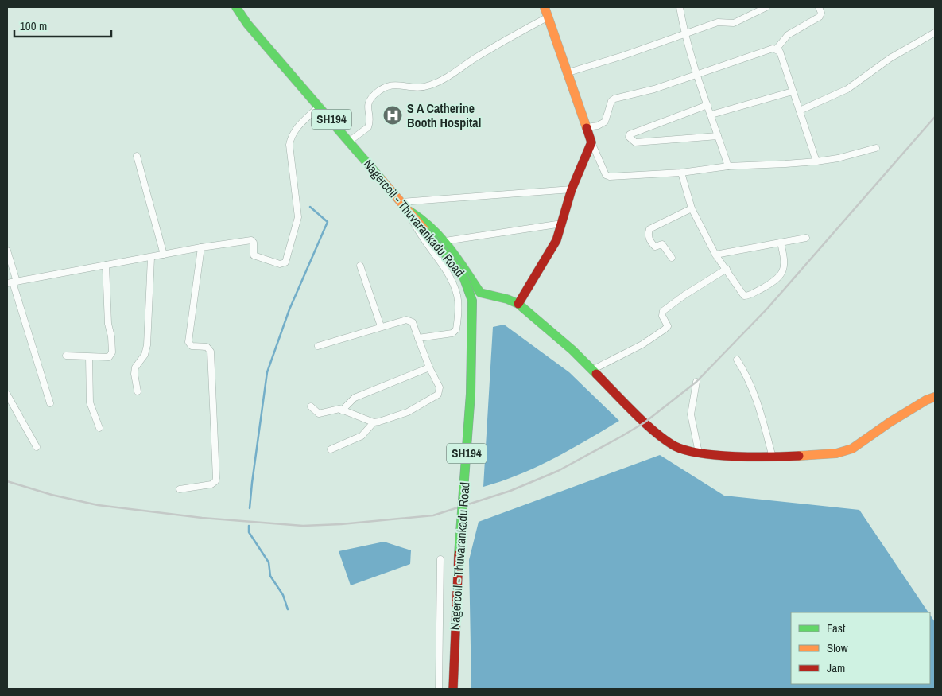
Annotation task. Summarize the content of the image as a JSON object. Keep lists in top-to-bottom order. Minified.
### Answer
{"streets":{"street":["SH194","Nagercoil - Thuvarankadu Road"]},"places":{"hospital":["S A Catherine Booth Hospital"]},"legend":["Fast","Slow","Jam"],"scale_bar":"100 m"}
